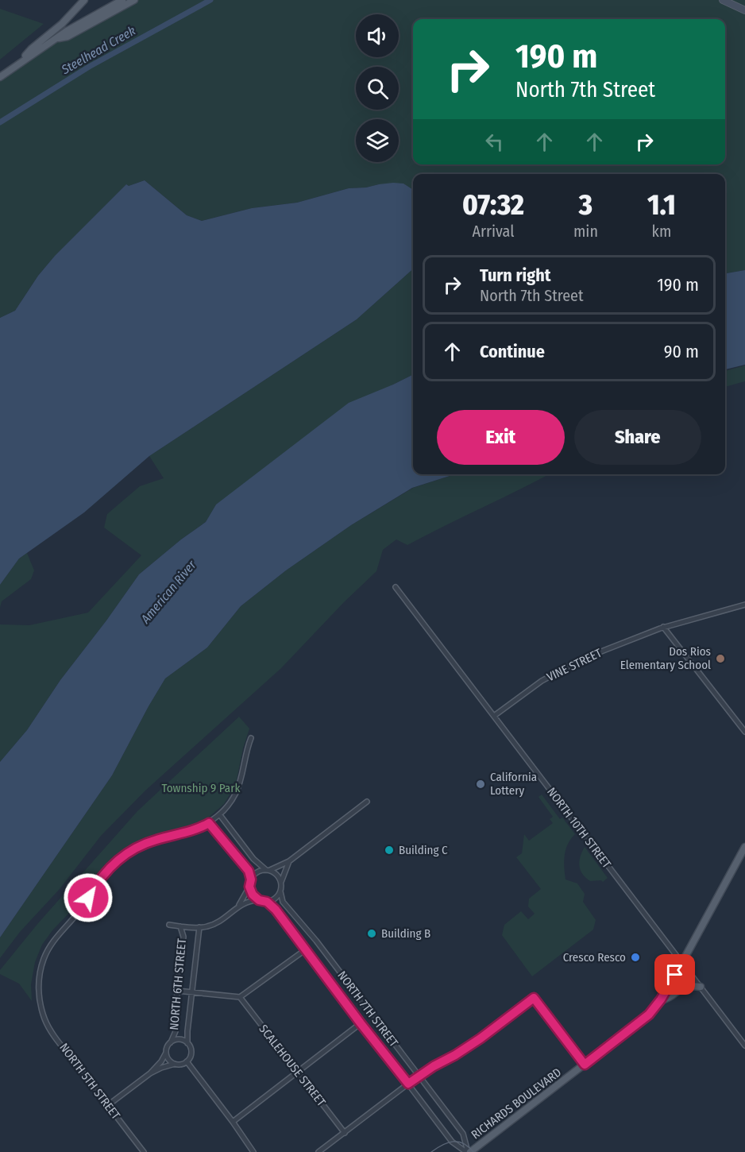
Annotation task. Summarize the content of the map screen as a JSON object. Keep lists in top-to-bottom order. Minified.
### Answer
{"streets":{"main road":["RICHARDS BOULEVARD"],"street":["VINE STREET","NORTH 10TH STREET","NORTH 6TH STREET","NORTH 7TH STREET","SCALEHOUSE STREET","NORTH 5TH STREET"]},"crossings":[["VINE STREET","NORTH 10TH STREET"],["NORTH 10TH STREET","RICHARDS BOULEVARD"],["NORTH 7TH STREET","RICHARDS BOULEVARD"]],"water":["Steelhead Creek","American River"],"parks":["Township 9 Park"],"places":["Dos Rios Elementary School","California Lottery","Building C","Building B","Cresco Resco"],"page":{"turn":["190 m","North 7th Street"],"eta":["07:32","Arrival","3","min","1.1","km"],"list":[{"name":"Turn right","note":"North 7th Street","value":"190 m"},{"name":"Continue","value":"90 m"}],"buttons":["Exit","Share"]}}
